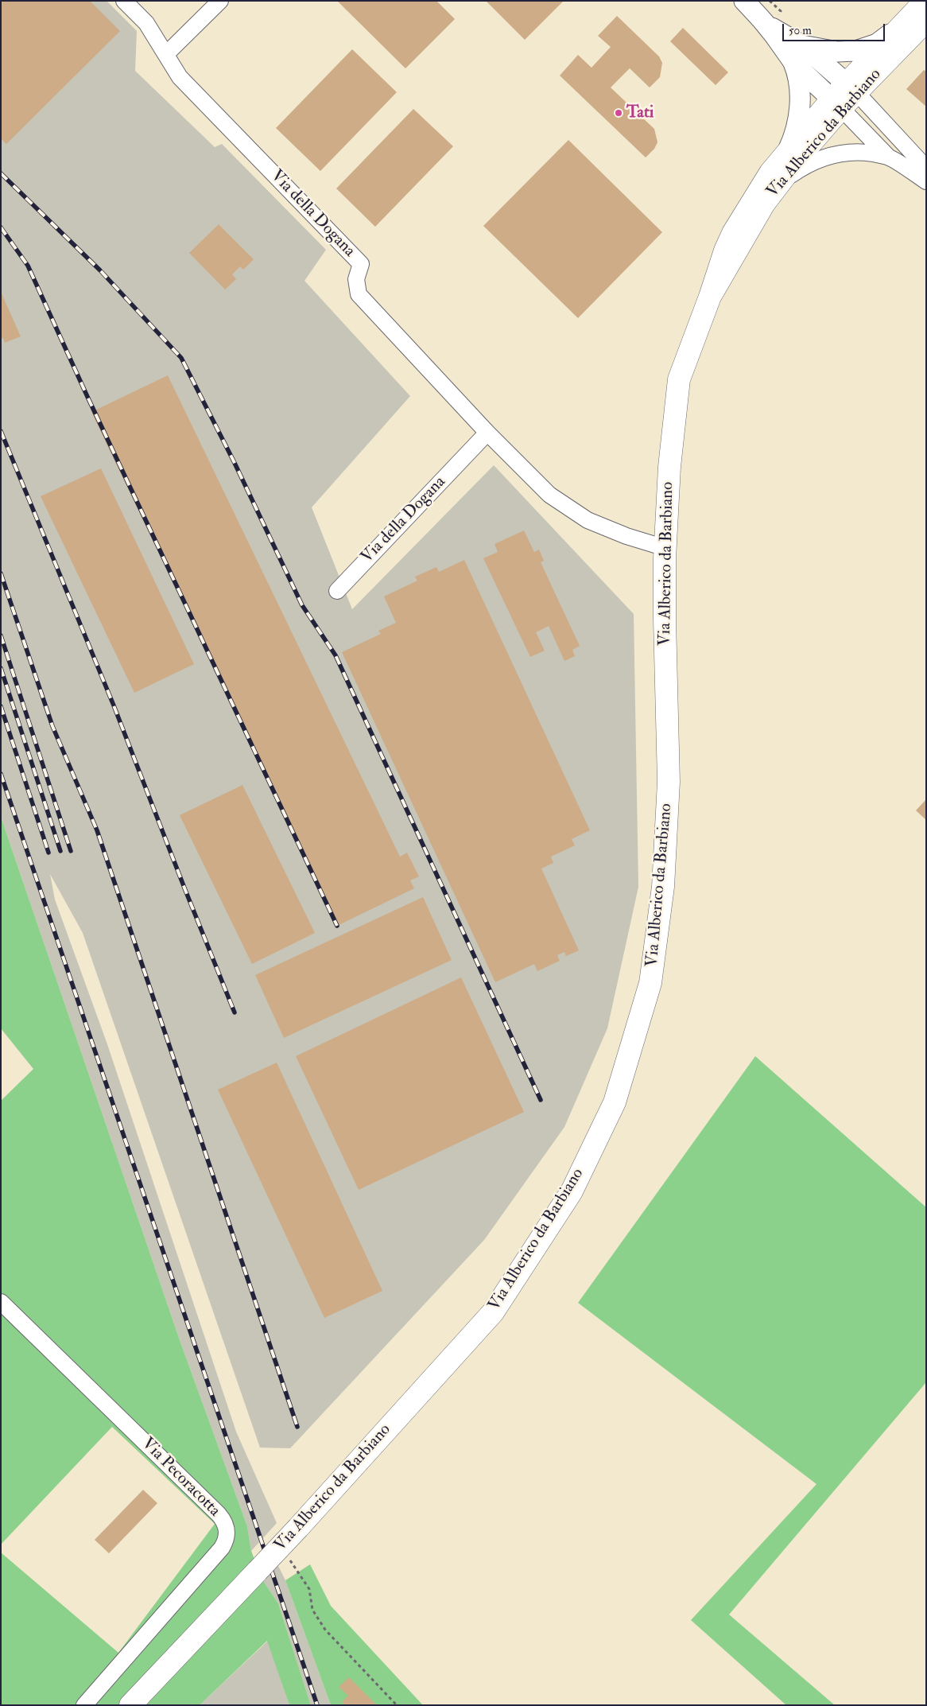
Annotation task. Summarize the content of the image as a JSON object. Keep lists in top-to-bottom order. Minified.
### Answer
{"streets":{"main road":["Via Alberico da Barbiano"],"street":["Via della Dogana","Via Pecoracotta"]},"crossings":[["Via Alberico da Barbiano","Via della Dogana"]],"places":["Tati"],"scale_bar":"50 m"}
